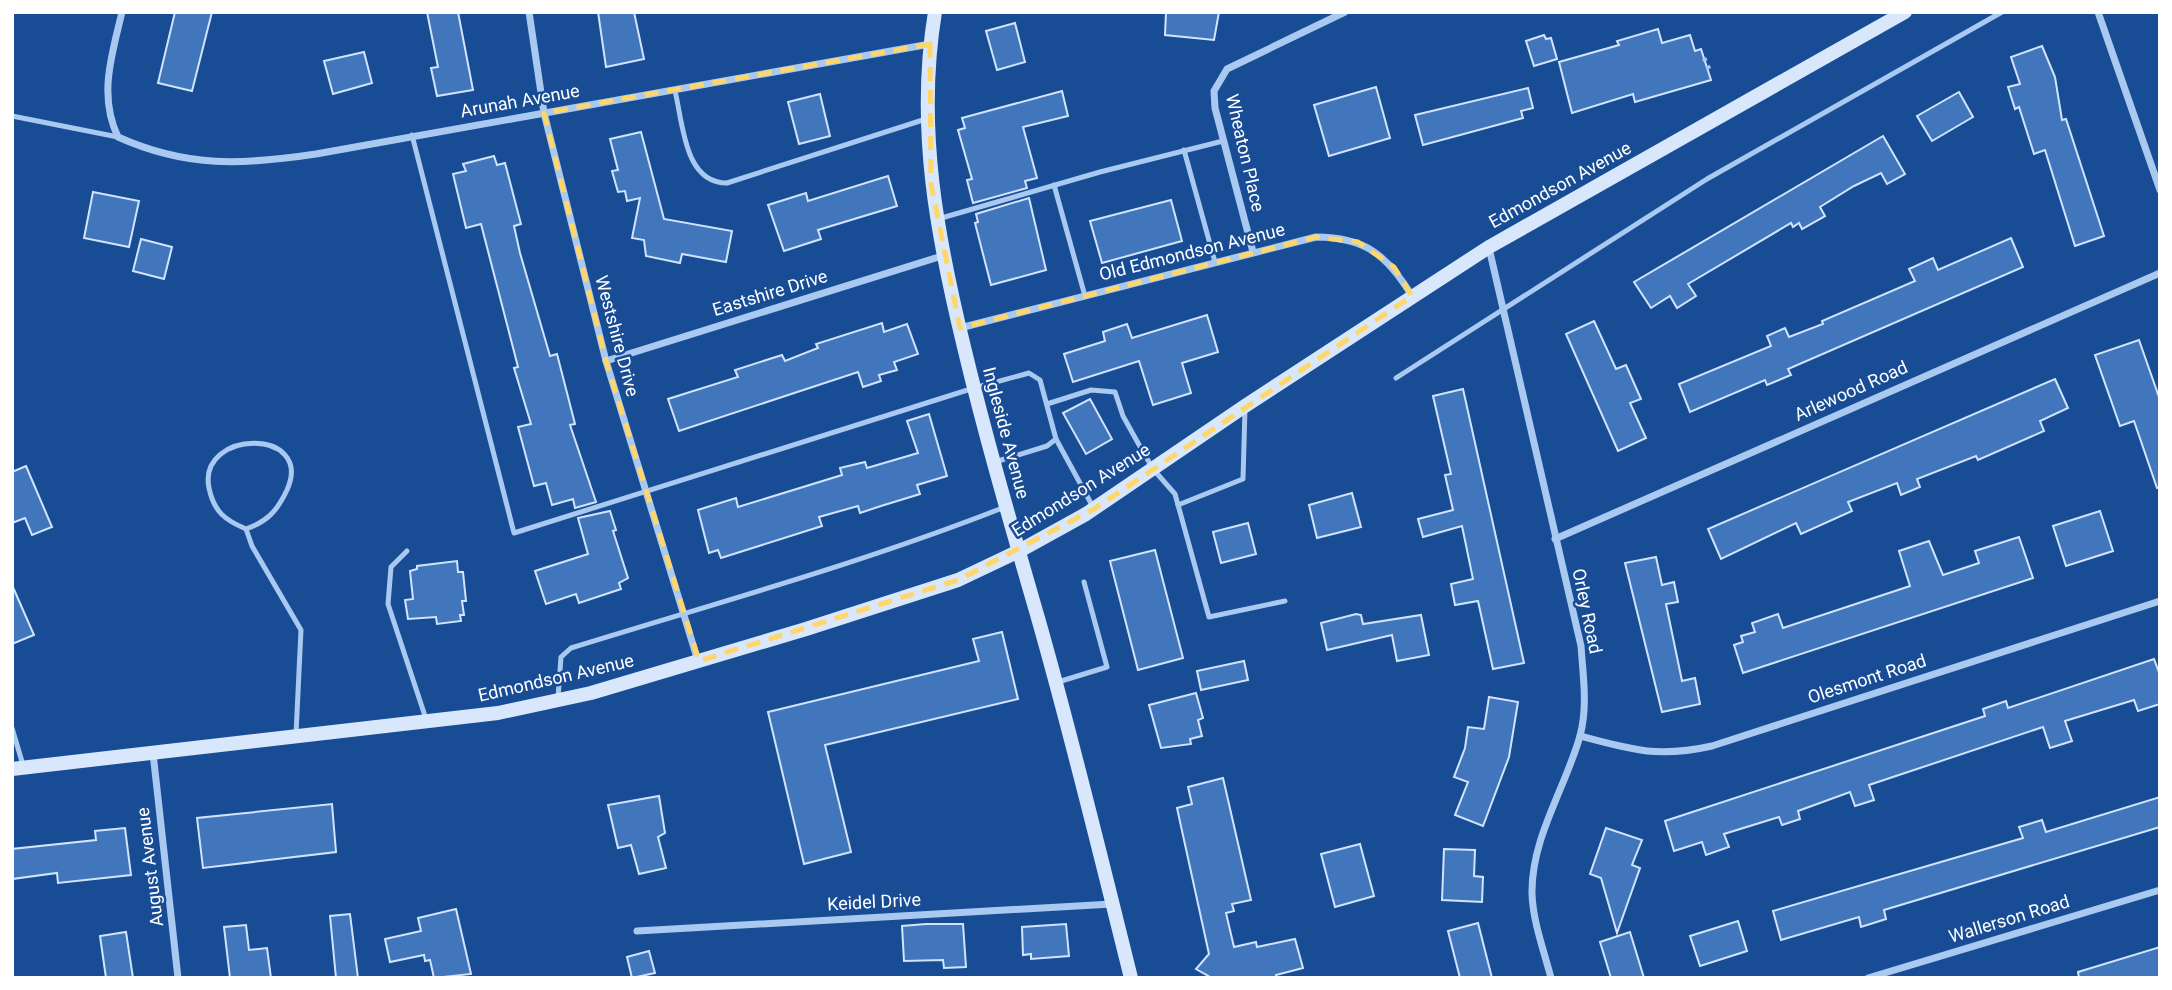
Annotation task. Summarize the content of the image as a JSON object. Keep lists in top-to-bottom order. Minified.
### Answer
{"streets":{"main road":["Edmondson Avenue","Ingleside Avenue"],"street":["Arunah Avenue","Wheaton Place","Old Edmondson Avenue","Eastshire Drive","Westshire Drive","Arlewood Road","Orley Road","Olesmont Road","August Avenue","Keidel Drive","Wallerson Road"]},"crossings":[["Arunah Avenue","Westshire Drive"],["Arunah Avenue","Ingleside Avenue"],["Wheaton Place","Old Edmondson Avenue"],["Edmondson Avenue","Old Edmondson Avenue"],["Edmondson Avenue","Westshire Drive"],["Edmondson Avenue","Ingleside Avenue"],["Edmondson Avenue","Orley Road"],["Edmondson Avenue","August Avenue"],["Old Edmondson Avenue","Ingleside Avenue"],["Eastshire Drive","Westshire Drive"],["Eastshire Drive","Ingleside Avenue"],["Arlewood Road","Orley Road"],["Ingleside Avenue","Keidel Drive"],["Orley Road","Olesmont Road"]]}
